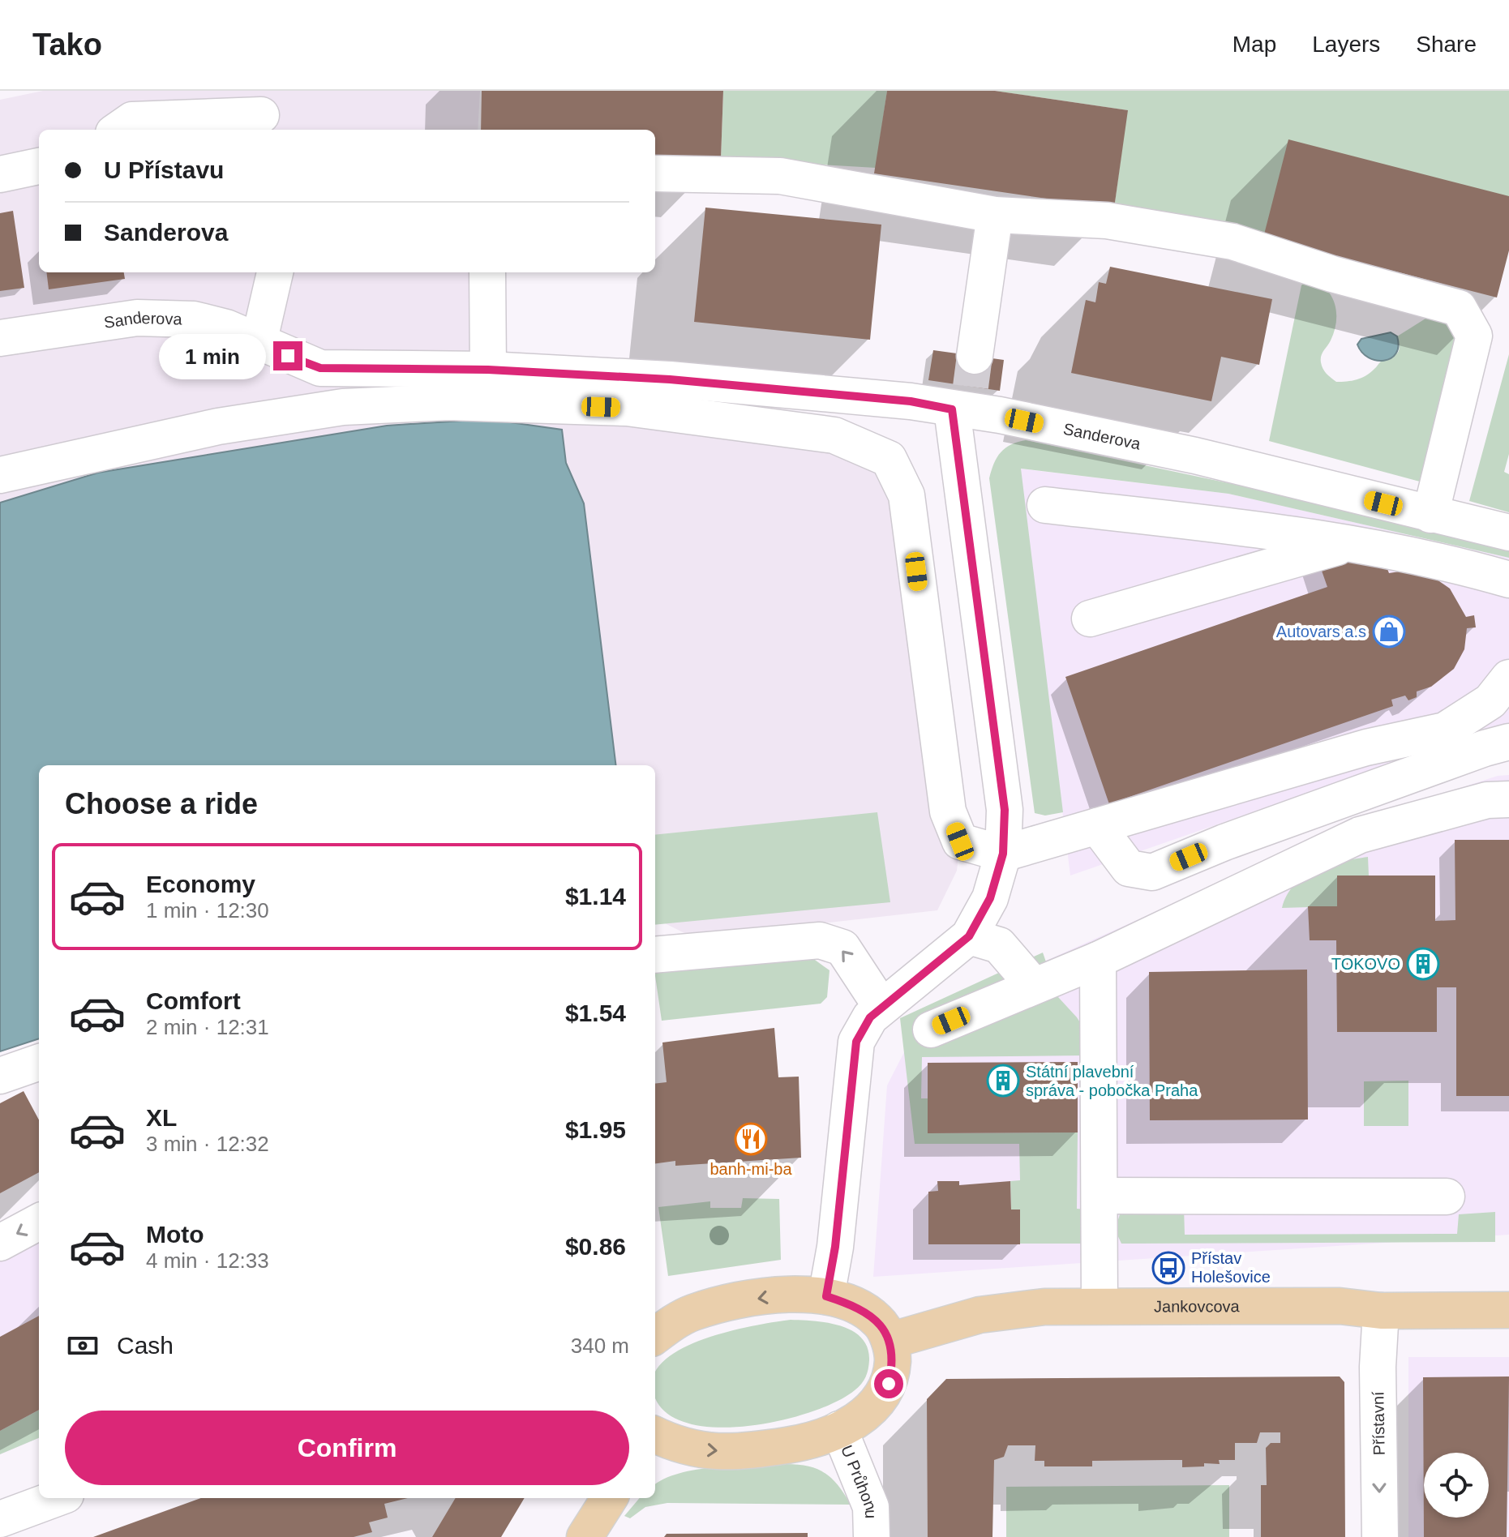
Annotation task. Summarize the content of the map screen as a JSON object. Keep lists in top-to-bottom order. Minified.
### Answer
{"streets":{"main road":["Jankovcova"],"street":["Sanderova","Přístavní","U Průhonu"]},"crossings":[["Jankovcova","Přístavní"]],"one_way":["Přístavní"],"places":{"shop":["Autovars a.s"],"building":["TOKOVO","Státní plavební správa - pobočka Praha"],"restaurant":["banh-mi-ba"],"bus stop":["Přístav Holešovice"]},"page":{"header":"Tako","nav":["Map","Layers","Share"],"banner":["U Přístavu","Sanderova"],"bubble":"1 min","heading":"Choose a ride","list":[{"name":"Economy","note":"1 min · 12:30","value":"$1.14"},{"name":"Comfort","note":"2 min · 12:31","value":"$1.54"},{"name":"XL","note":"3 min · 12:32","value":"$1.95"},{"name":"Moto","note":"4 min · 12:33","value":"$0.86"}],"pay":["Cash","340 m"],"buttons":"Confirm"}}
